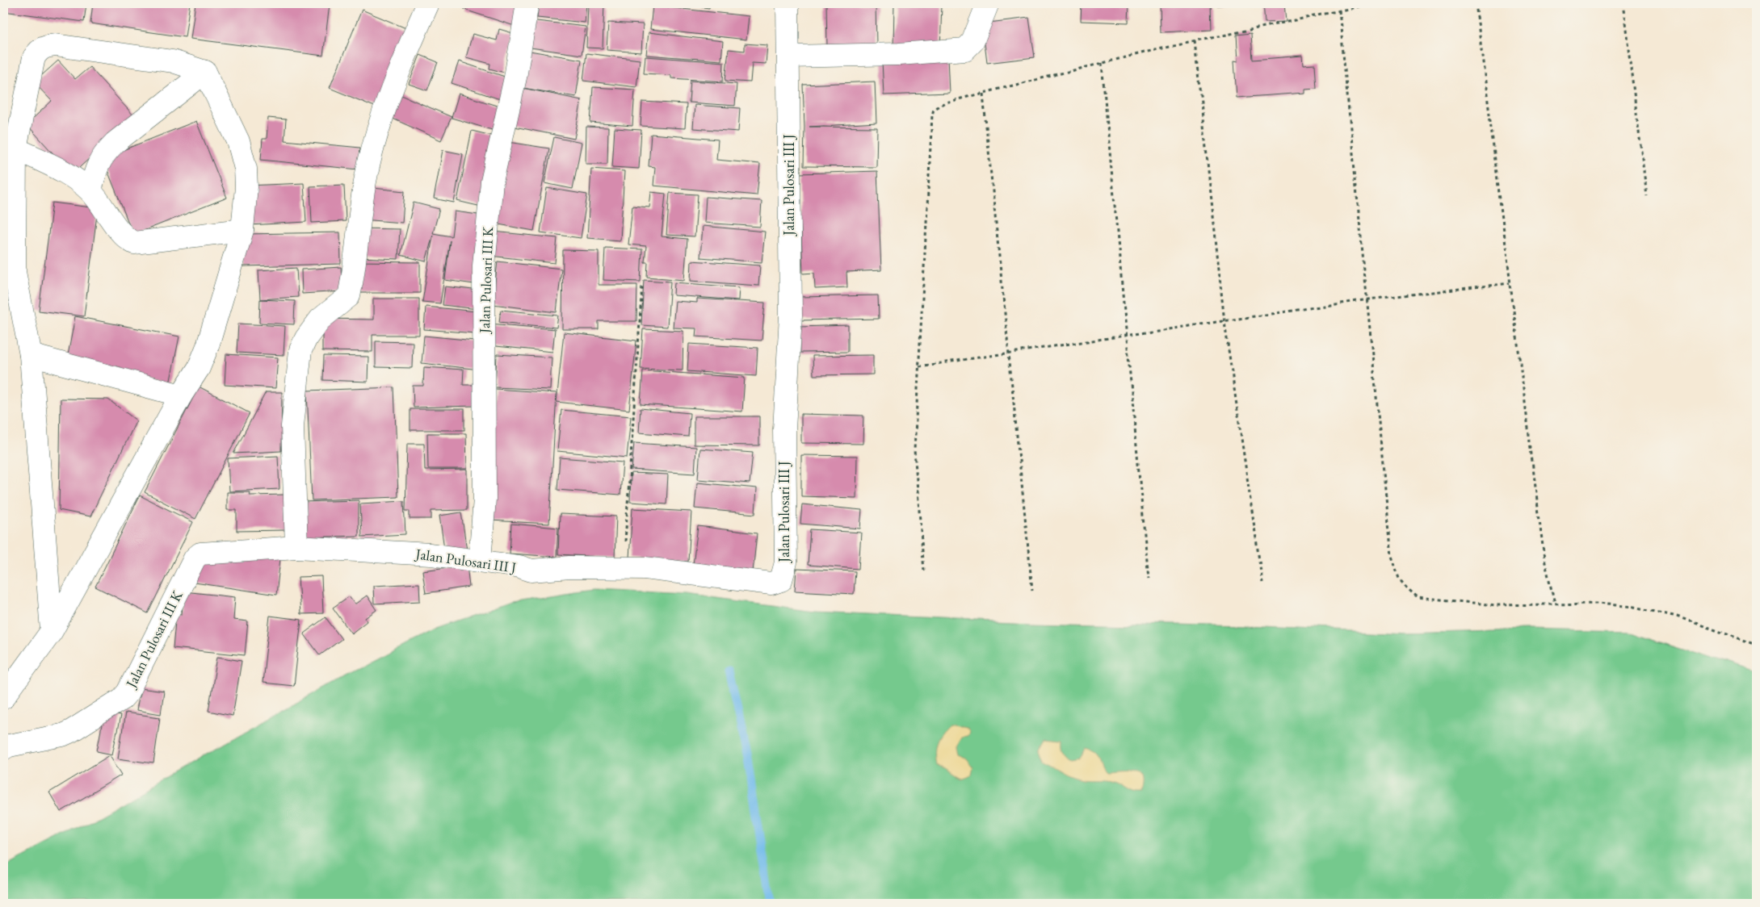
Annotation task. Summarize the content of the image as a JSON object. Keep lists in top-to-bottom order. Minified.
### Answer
{"streets":{"street":["Jalan Pulosari III J","Jalan Pulosari III K"]},"crossings":[["Jalan Pulosari III J","Jalan Pulosari III K"]]}
